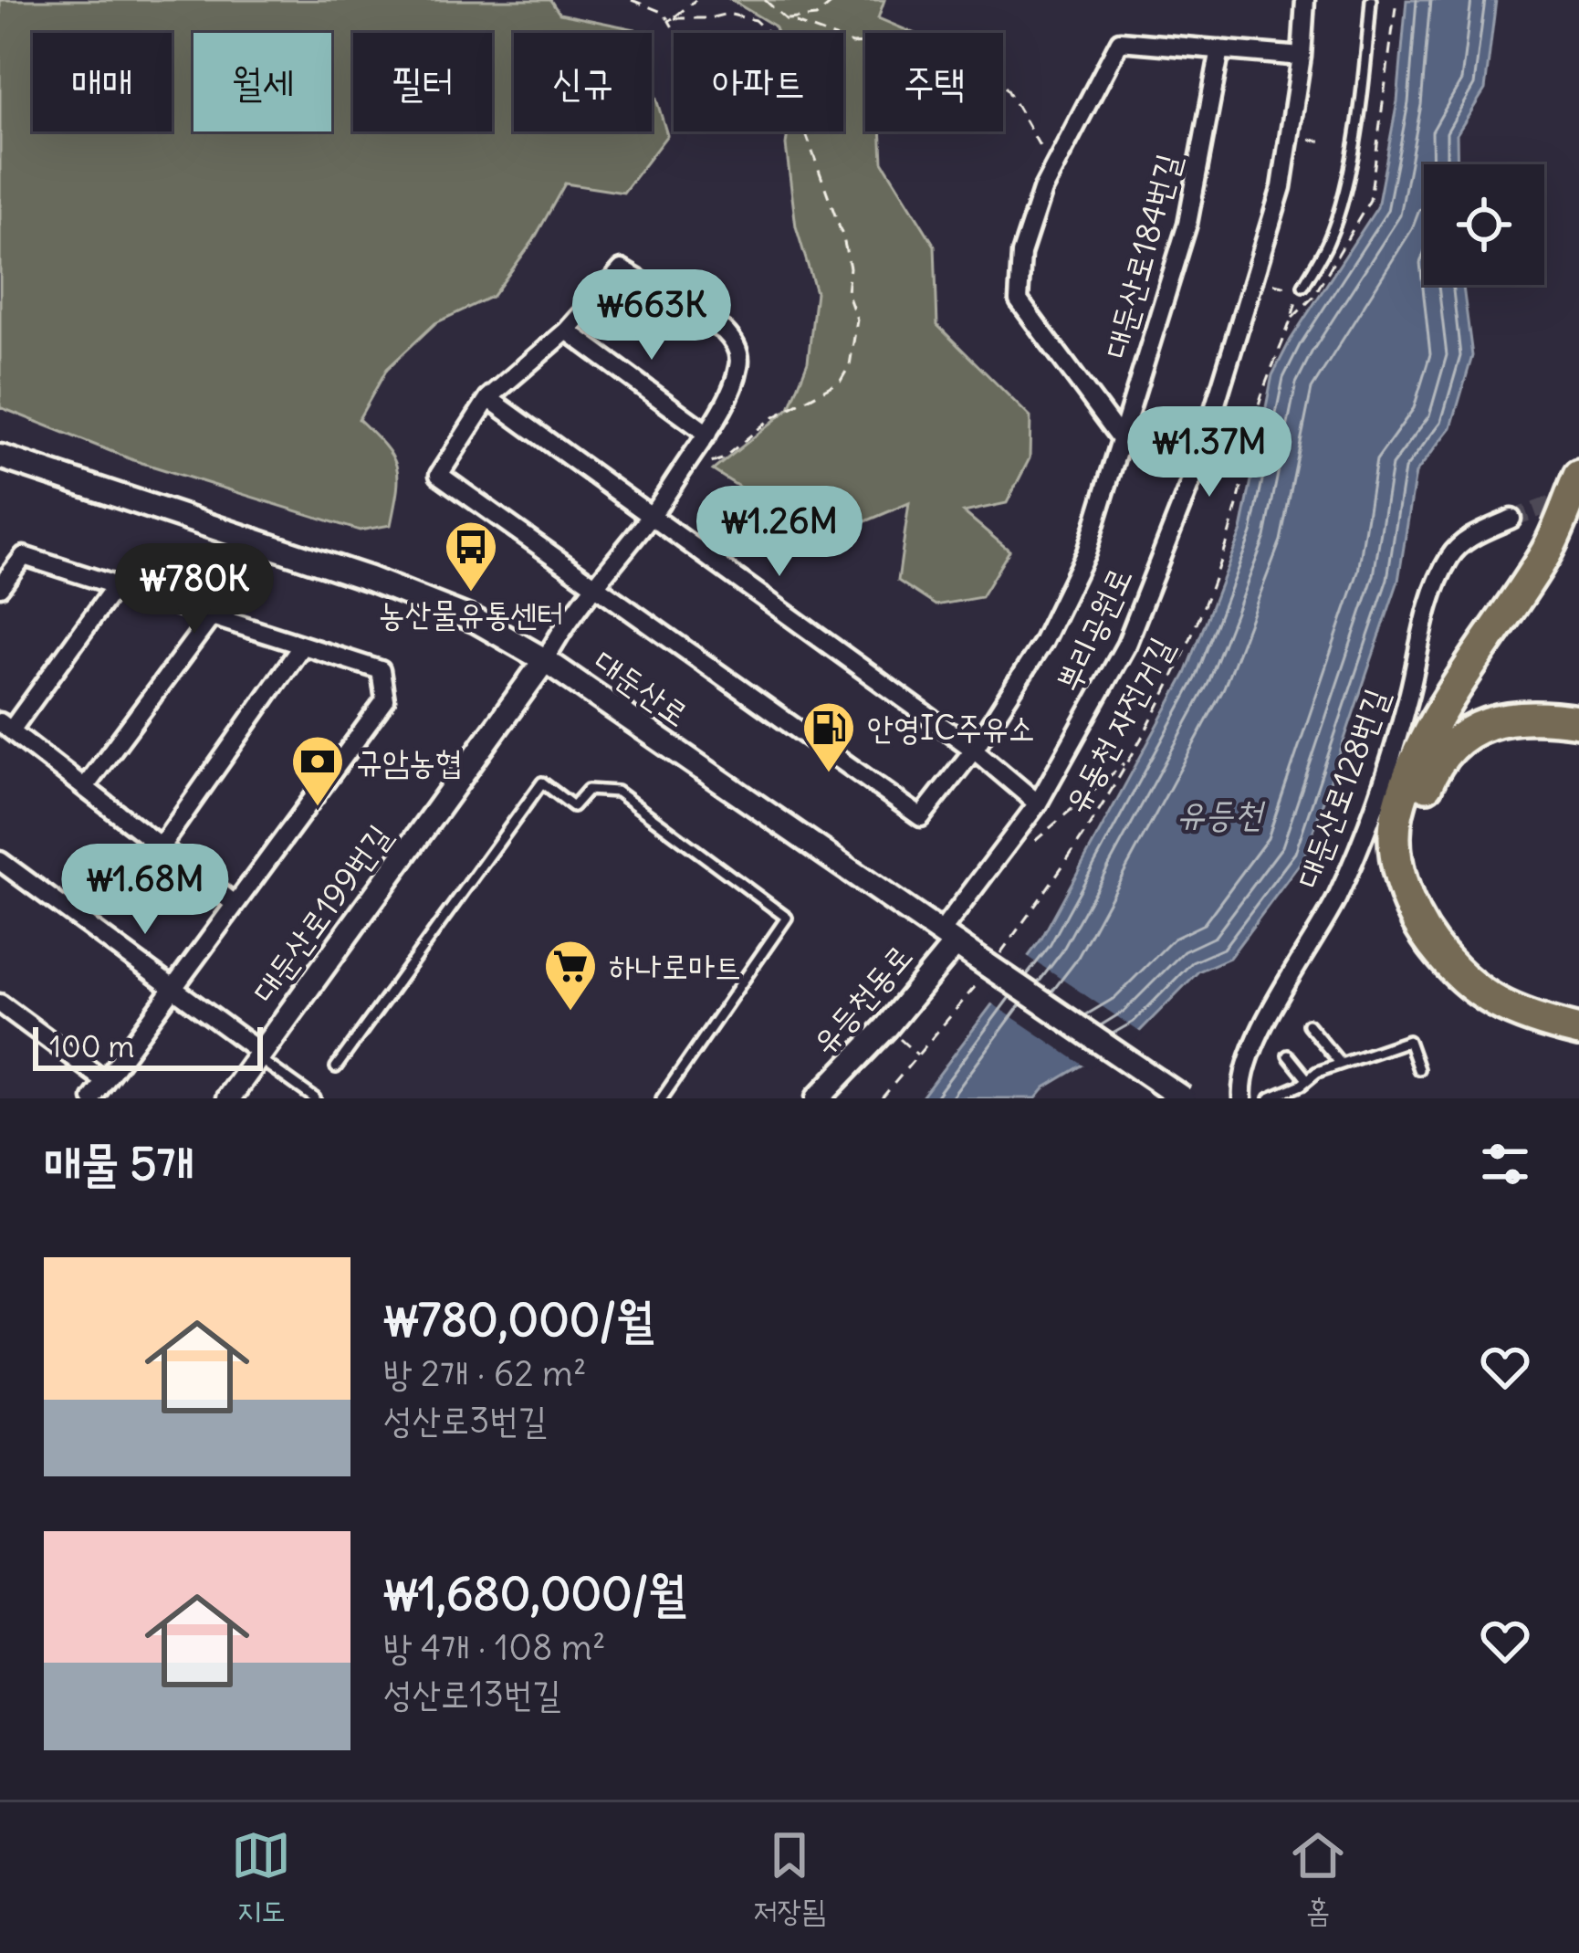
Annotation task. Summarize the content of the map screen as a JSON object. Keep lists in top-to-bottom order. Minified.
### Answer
{"streets":{"main road":["대둔산로","대둔산로199번길","유등천동로"],"street":["대둔산로184번길","뿌리공원로","대둔산로128번길"],"path":["유동천 자전거길"]},"crossings":[["뿌리공원로","대둔산로"],["뿌리공원로","유동천 자전거길"],["뿌리공원로","유등천동로"],["대둔산로","유동천 자전거길"],["대둔산로","대둔산로199번길"],["대둔산로","유등천동로"],["유동천 자전거길","유등천동로"]],"water":["유등천"],"places":{"bus stop":["농산물유통센터"],"fuel station":["안영IC주유소"],"bank":["규암농협"],"supermarket":["하나로마트"]},"scale_bar":"100 m","page":{"chip":["매매","월세","필터","신규","아파트","주택"],"price":["₩663K","₩1.37M","₩1.26M","₩780K","₩1.68M"],"scale":"100 m","heading":"매물 5개","list":[{"name":"₩780,000/월","note":"방 2개 · 62 m² · 성산로3번길"},{"name":"₩1,680,000/월","note":"방 4개 · 108 m² · 성산로13번길"}],"tabs":["지도","저장됨","홈"]}}
